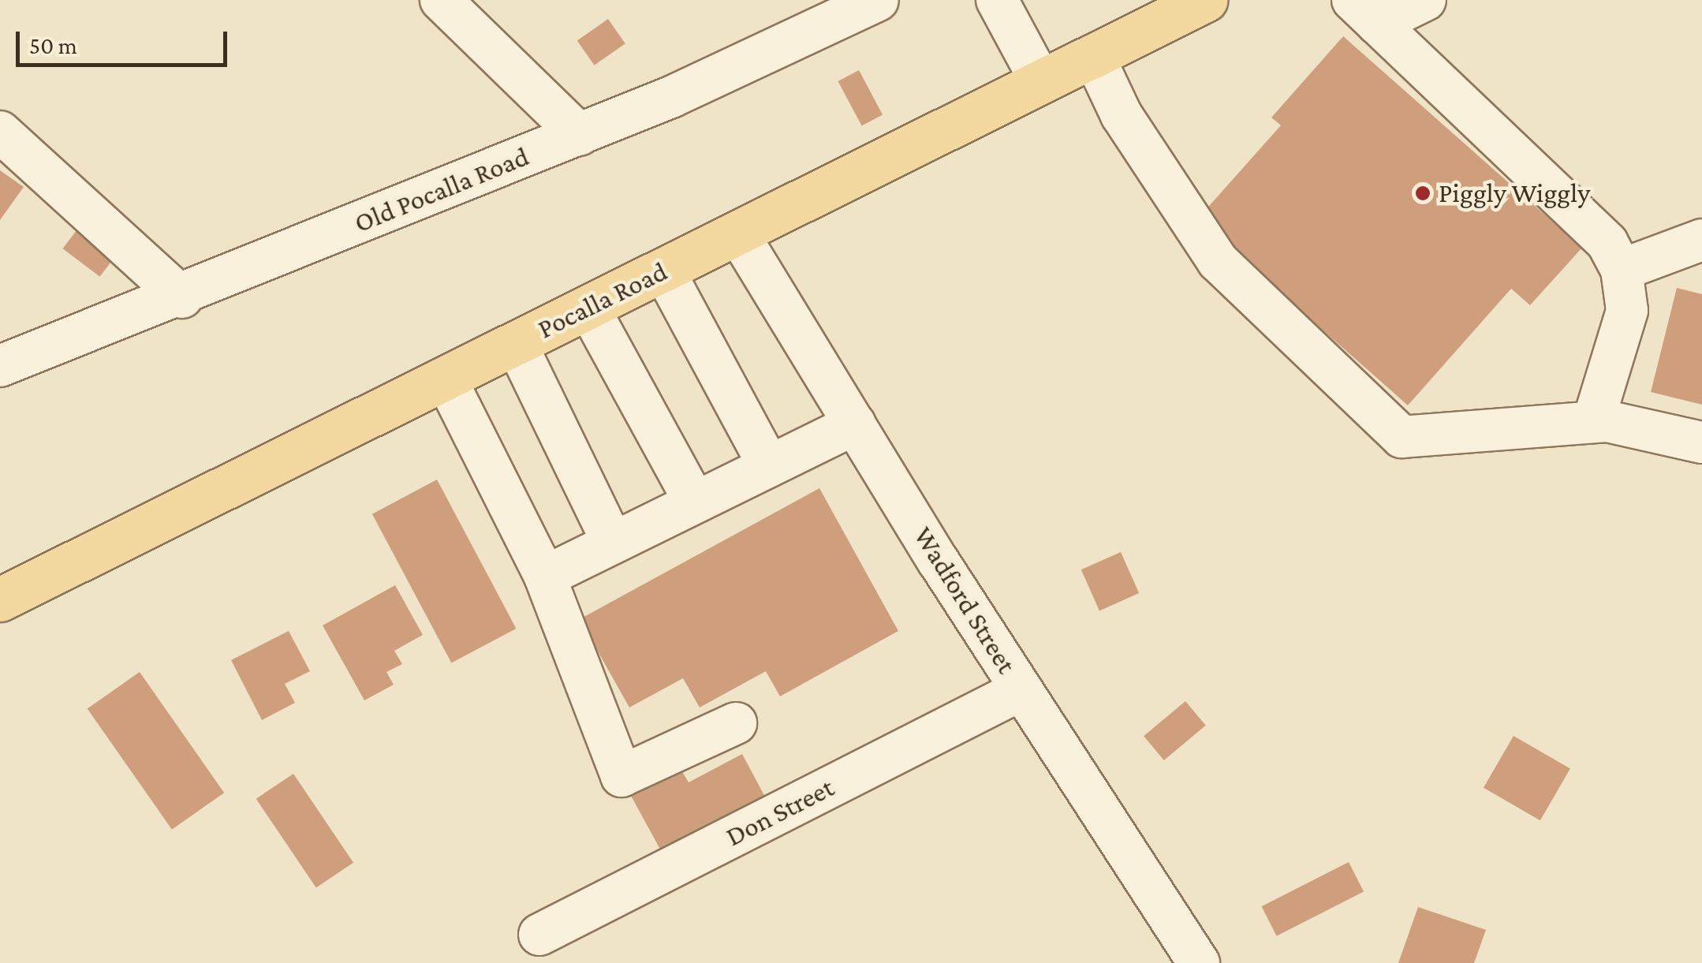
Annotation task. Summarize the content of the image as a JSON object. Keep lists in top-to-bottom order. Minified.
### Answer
{"streets":{"main road":["Pocalla Road"],"street":["Old Pocalla Road","Wadford Street","Don Street"]},"crossings":[["Pocalla Road","Wadford Street"],["Wadford Street","Don Street"]],"places":["Piggly Wiggly"],"scale_bar":"50 m"}
